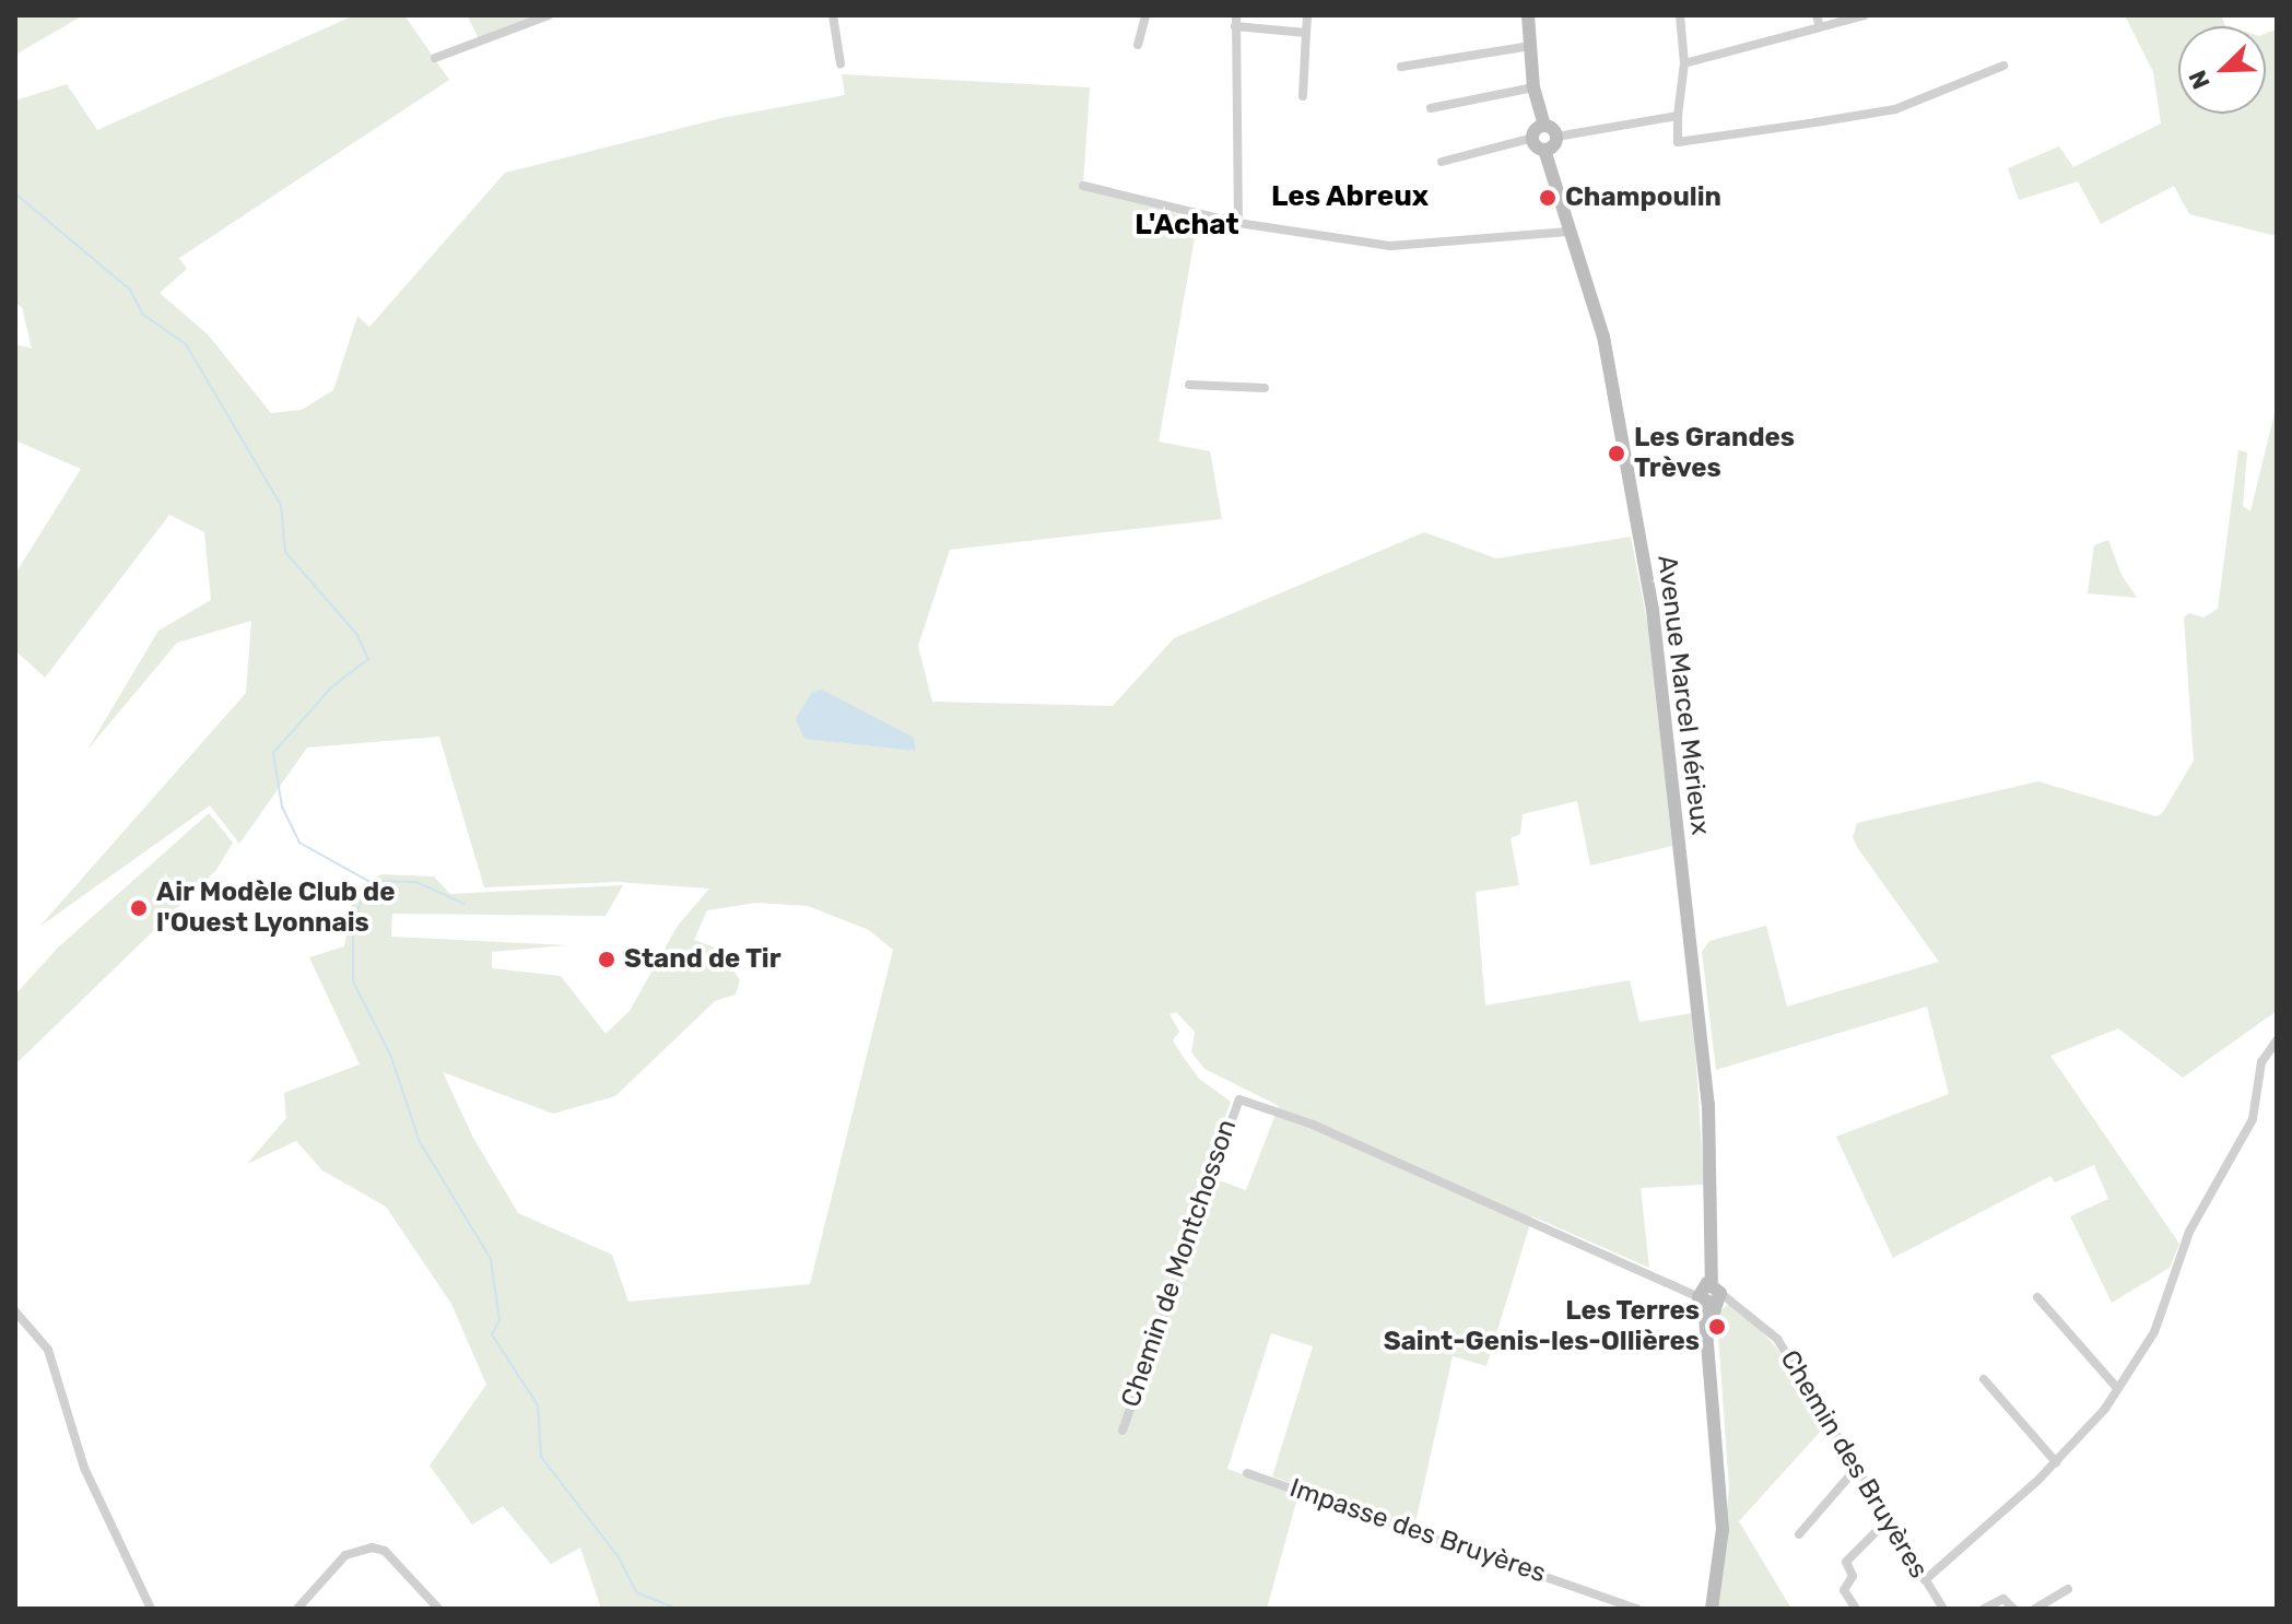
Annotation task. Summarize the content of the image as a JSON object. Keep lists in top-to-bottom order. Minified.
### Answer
{"streets":{"main road":["Avenue Marcel Mérieux"],"street":["Chemin de Montchosson","Chemin des Bruyères","Impasse des Bruyères"]},"crossings":[["Avenue Marcel Mérieux","Chemin des Bruyères"],["Chemin de Montchosson","Chemin des Bruyères"]],"districts":["Les Abreux","L'Achat"],"places":["Champoulin","Les Grandes Trèves","Air Modèle Club de l'Ouest Lyonnais","Stand de Tir","Les Terres Saint-Genis-les-Ollières"],"north":"bottom left"}
